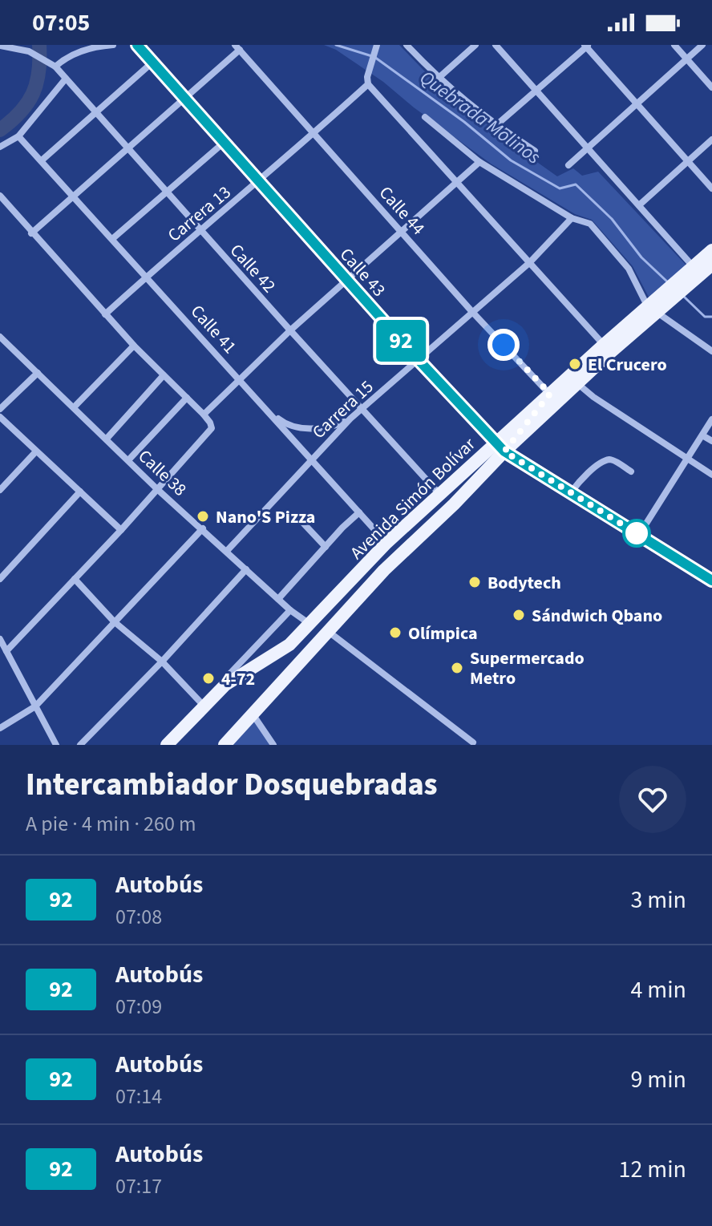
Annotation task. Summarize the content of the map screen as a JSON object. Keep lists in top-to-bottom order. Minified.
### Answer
{"streets":{"main road":["Avenida Simón Bolívar"],"street":["Calle 44","Carrera 13","Calle 42","Calle 43","Calle 41","Carrera 15","Calle 38"]},"crossings":[["Calle 44","Carrera 13"],["Calle 44","Carrera 15"],["Calle 44","Avenida Simón Bolívar"],["Carrera 13","Calle 42"],["Carrera 13","Calle 43"],["Carrera 13","Calle 41"],["Calle 42","Carrera 15"],["Calle 42","Avenida Simón Bolívar"],["Calle 43","Carrera 15"],["Calle 43","Avenida Simón Bolívar"],["Calle 41","Carrera 15"],["Calle 41","Avenida Simón Bolívar"],["Carrera 15","Calle 38"],["Calle 38","Avenida Simón Bolívar"]],"water":["Quebrada Molinos"],"places":["El Crucero","Nano'S Pizza","Bodytech","Sándwich Qbano","Olímpica","Supermercado Metro","4-72"],"lines":["bus line 92"],"page":{"status":"07:05","on_map":"92","heading":["Intercambiador Dosquebradas","A pie · 4 min · 260 m"],"list":[{"mark":"92","name":"Autobús","note":"07:08","value":"3 min"},{"mark":"92","name":"Autobús","note":"07:09","value":"4 min"},{"mark":"92","name":"Autobús","note":"07:14","value":"9 min"},{"mark":"92","name":"Autobús","note":"07:17","value":"12 min"}]}}
